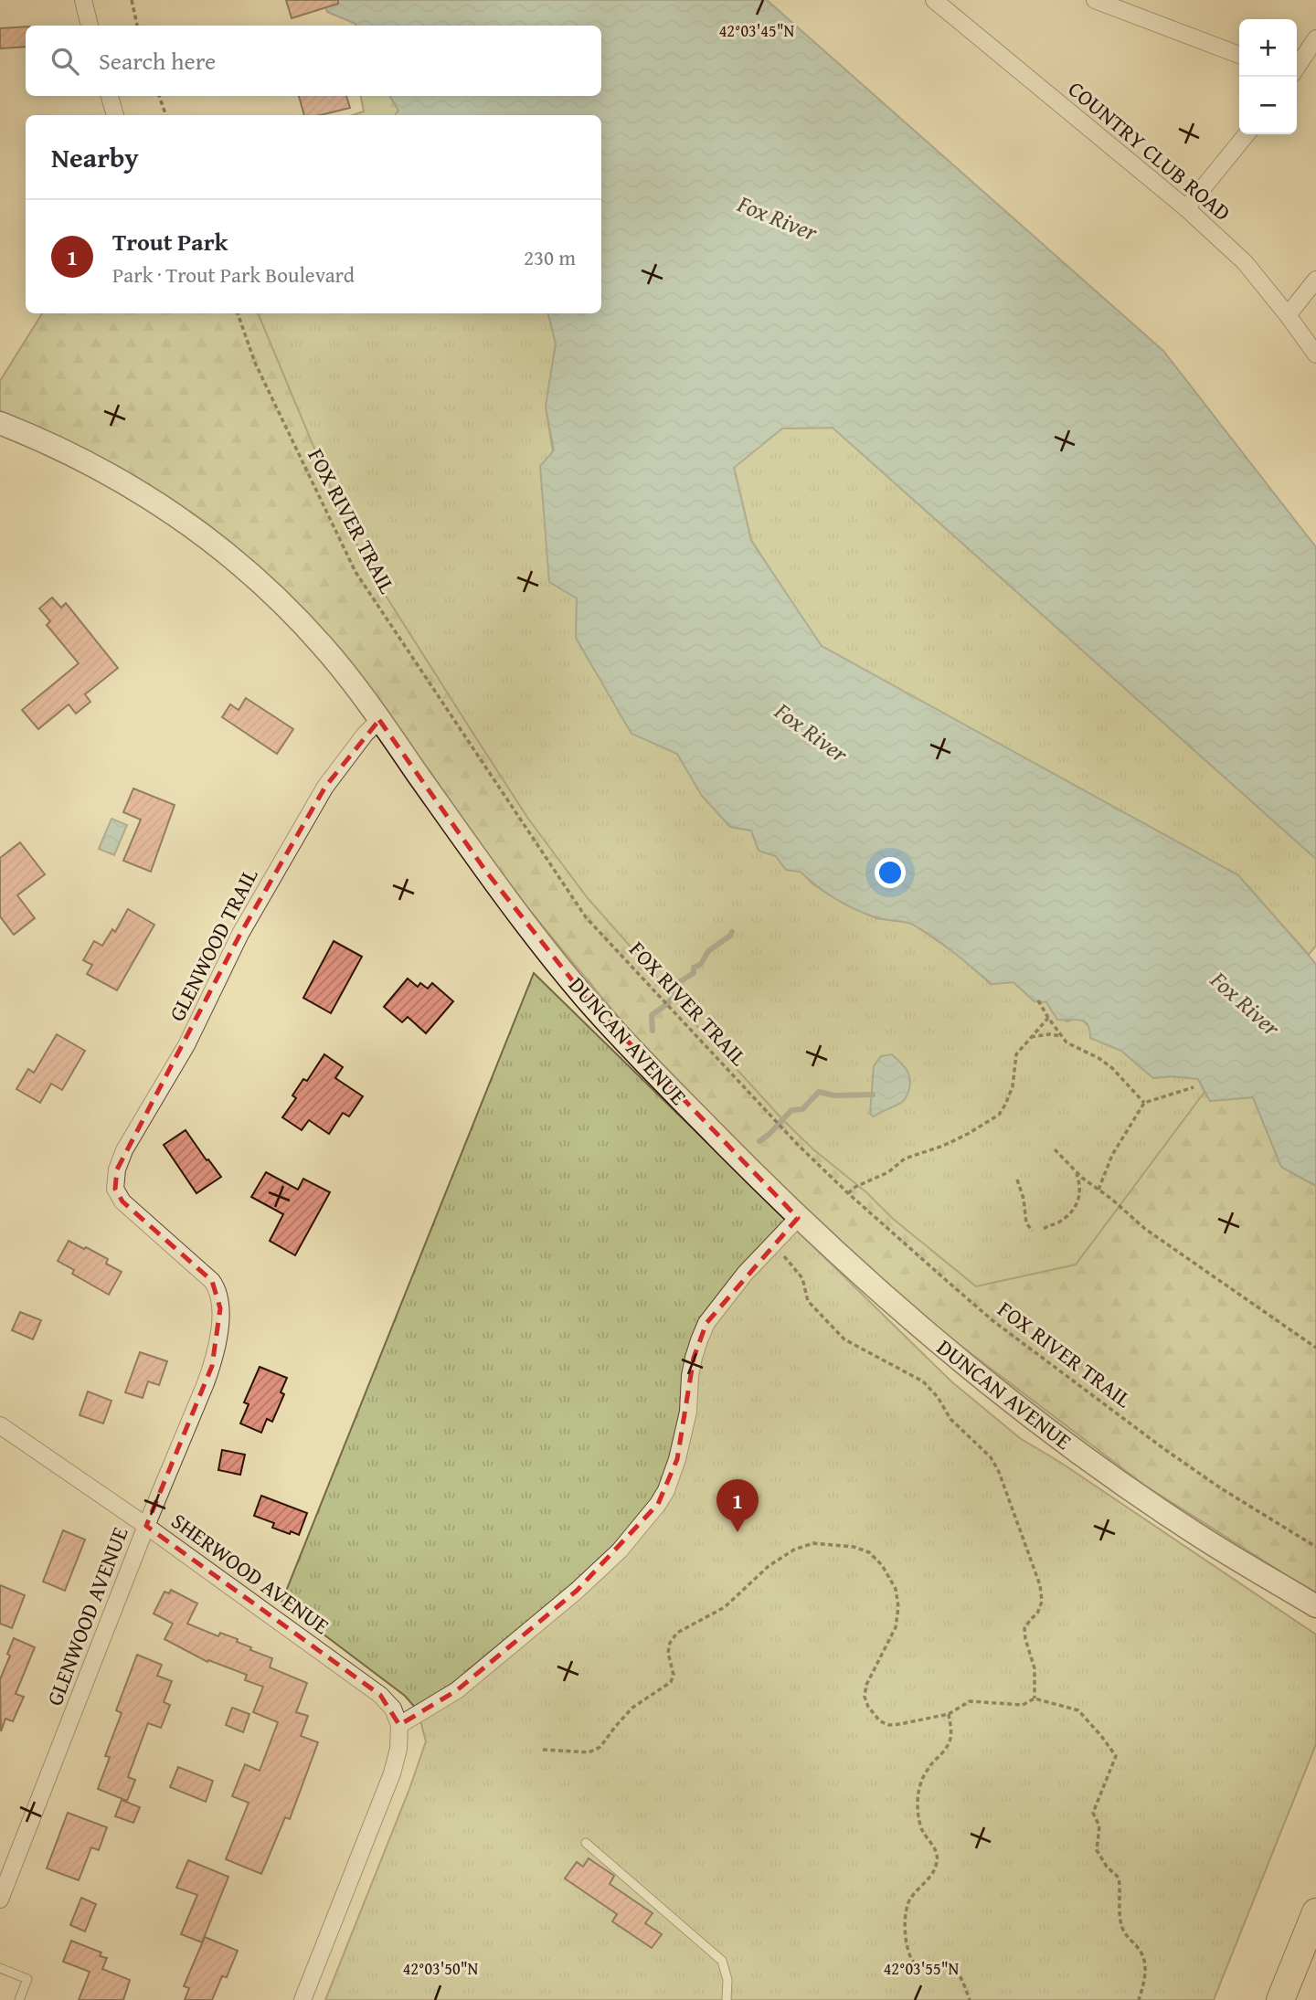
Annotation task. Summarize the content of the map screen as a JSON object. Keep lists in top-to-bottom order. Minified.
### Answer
{"streets":{"street":["COUNTRY CLUB ROAD","GLENWOOD TRAIL","DUNCAN AVENUE","SHERWOOD AVENUE","GLENWOOD AVENUE"],"path":["FOX RIVER TRAIL"]},"crossings":[["GLENWOOD TRAIL","DUNCAN AVENUE"],["GLENWOOD TRAIL","GLENWOOD AVENUE"],["SHERWOOD AVENUE","GLENWOOD AVENUE"]],"water":["Fox River"],"page":{"map_buttons":["+","−"],"search":"Search here","heading":"Nearby","list":[{"mark":"1","name":"Trout Park","note":"Park · Trout Park Boulevard","value":"230 m"}],"pins":"1"},"coordinates":["42°03'45\"N","42°03'50\"N","42°03'55\"N"]}
